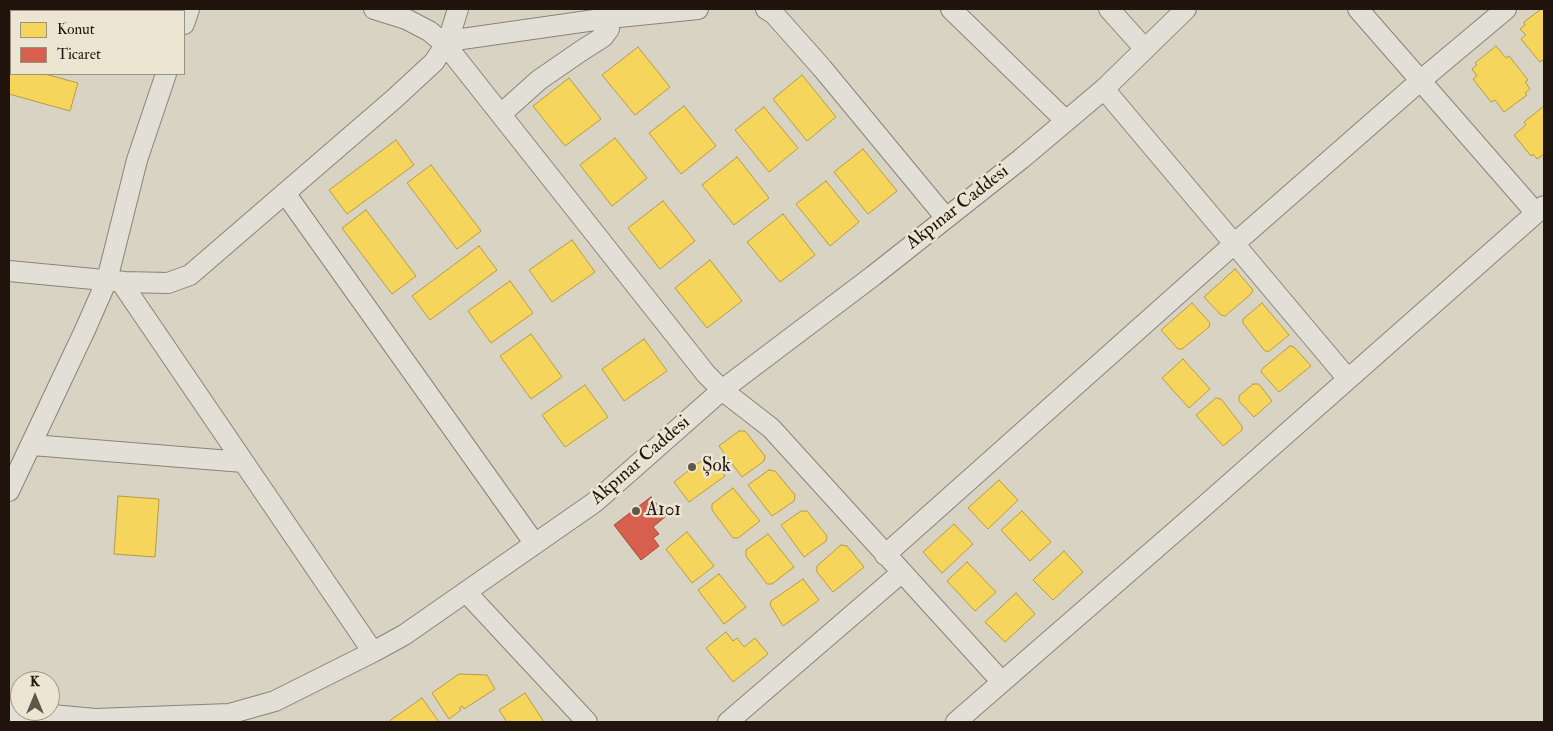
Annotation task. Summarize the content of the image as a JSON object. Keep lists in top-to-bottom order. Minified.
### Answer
{"streets":{"street":["Akpınar Caddesi"]},"places":["Şok","A101"],"legend":["Konut","Ticaret"],"north":"top"}
